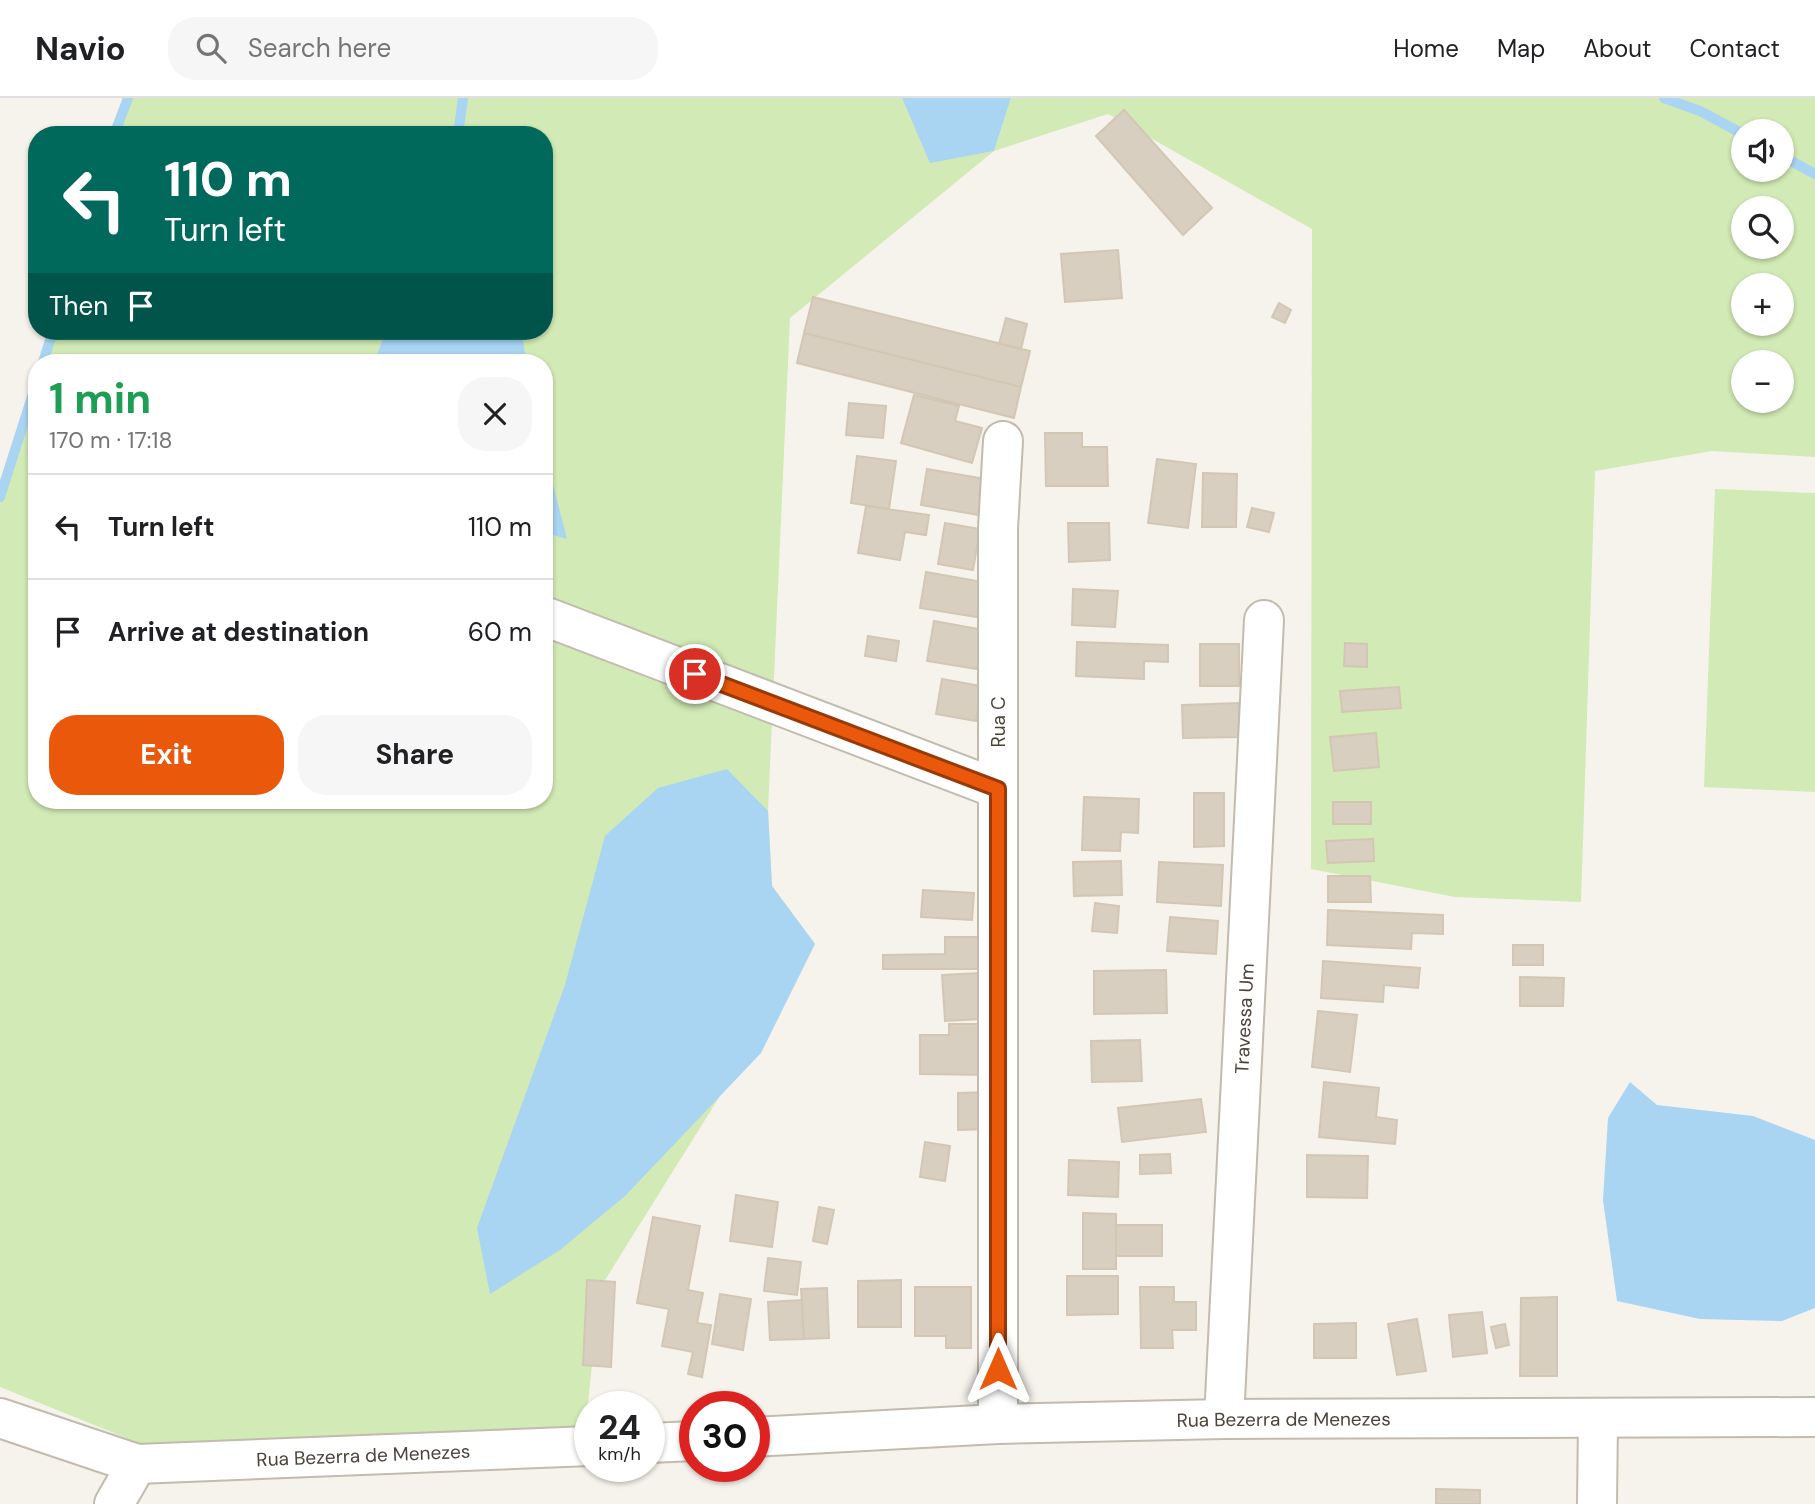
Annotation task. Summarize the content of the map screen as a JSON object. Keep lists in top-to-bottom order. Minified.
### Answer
{"streets":{"street":["Rua C","Travessa Um","Rua Bezerra de Menezes"]},"crossings":[["Rua C","Rua Bezerra de Menezes"],["Travessa Um","Rua Bezerra de Menezes"]],"page":{"header":"Navio","search":"Search here","nav":["Home","Map","About","Contact"],"map_buttons":["+","−"],"turn":["110 m","Turn left"],"then":"Then","heading":["1 min","170 m · 17:18"],"list":[{"name":"Turn left","value":"110 m"},{"name":"Arrive at destination","value":"60 m"}],"buttons":["Exit","Share"],"speed":"24 km/h","limit":"30"}}
